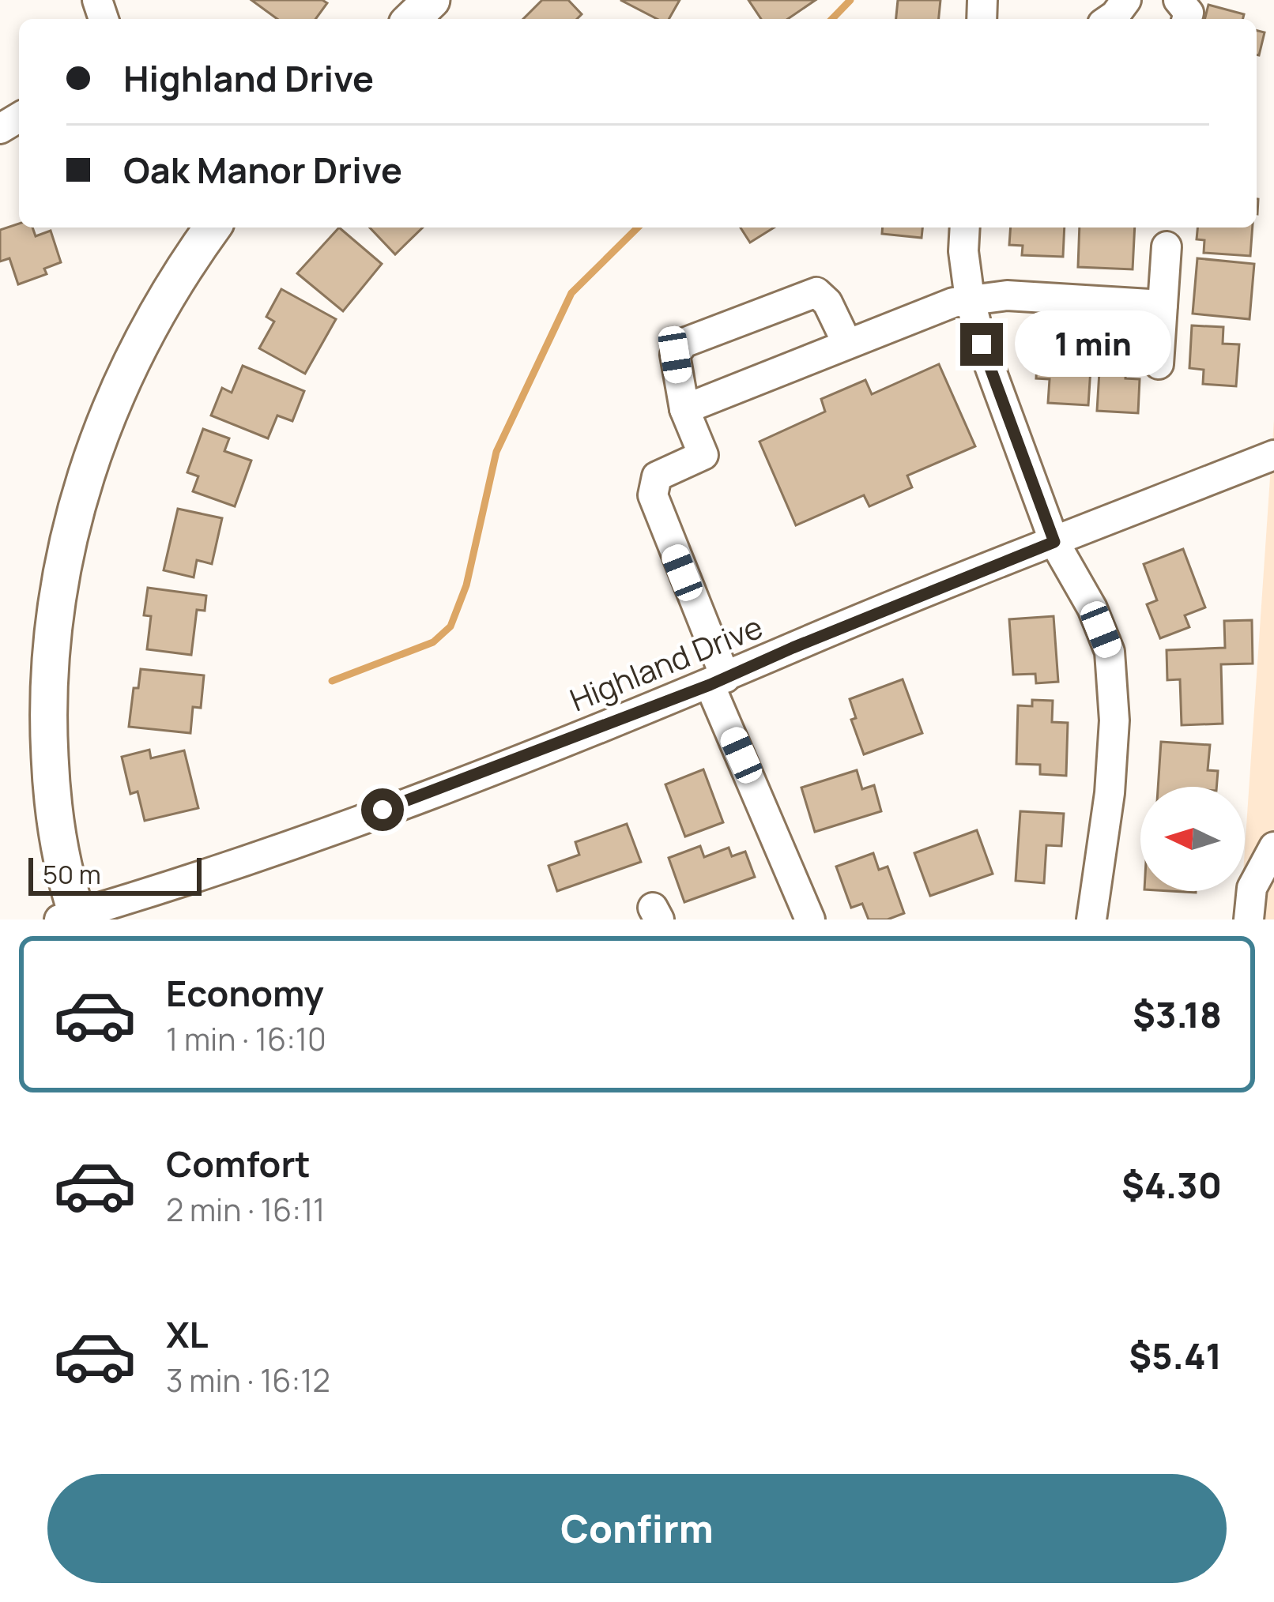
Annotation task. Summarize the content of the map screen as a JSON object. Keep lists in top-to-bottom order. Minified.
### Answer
{"streets":{"street":["Highland Drive"]},"scale_bar":"50 m","north":"left","page":{"banner":["Highland Drive","Oak Manor Drive"],"bubble":"1 min","scale":"50 m","list":[{"name":"Economy","note":"1 min · 16:10","value":"$3.18"},{"name":"Comfort","note":"2 min · 16:11","value":"$4.30"},{"name":"XL","note":"3 min · 16:12","value":"$5.41"}],"buttons":"Confirm"}}
